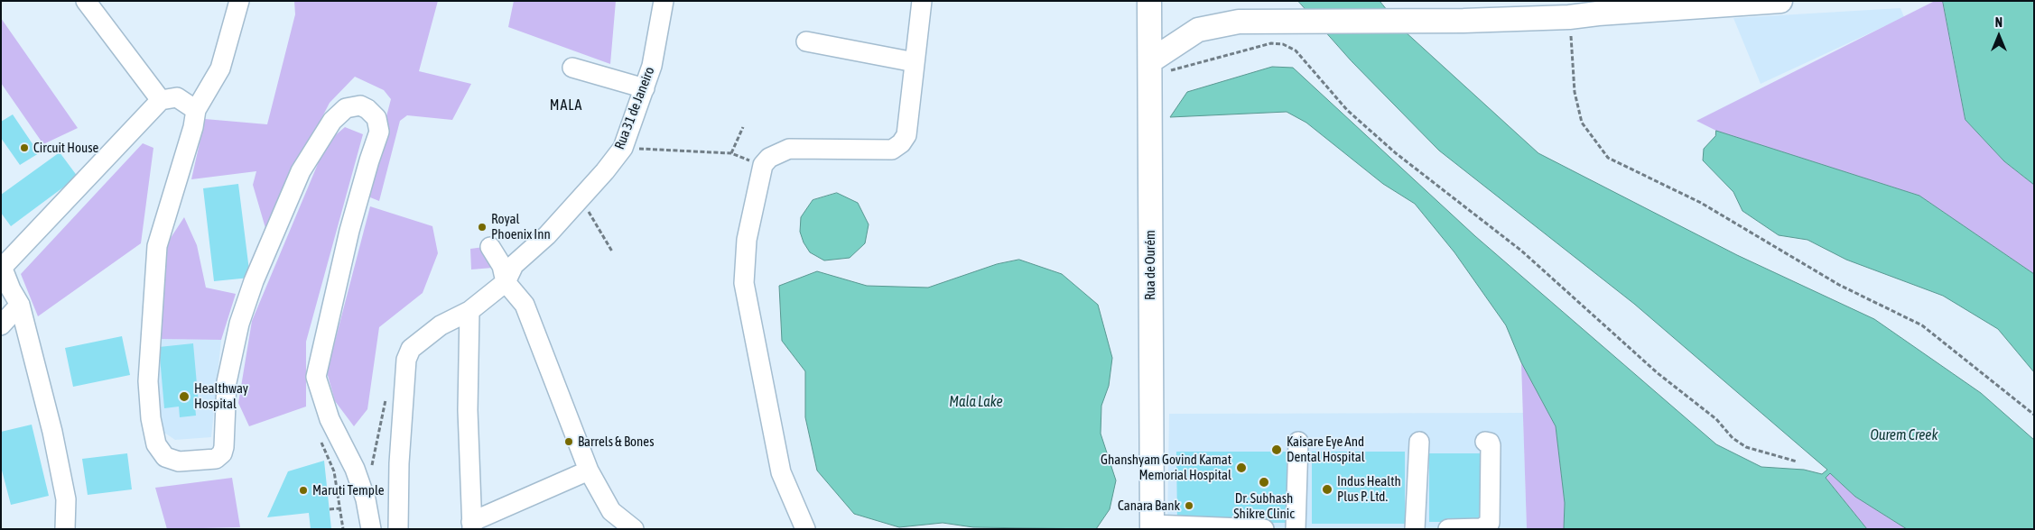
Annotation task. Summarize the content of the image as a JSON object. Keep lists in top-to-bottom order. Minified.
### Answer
{"streets":{"main road":["Rua de Ourém"],"street":["Rua 31 de Janeiro"]},"districts":["MALA"],"water":["Mala Lake","Ourem Creek"],"places":["Circuit House","Royal Phoenix Inn","Healthway Hospital","Barrels & Bones","Kaisare Eye And Dental Hospital","Ghanshyam Govind Kamat Memorial Hospital","Dr. Subhash Shikre Clinic","Indus Health Plus P. Ltd.","Maruti Temple","Canara Bank"],"north":"top"}
